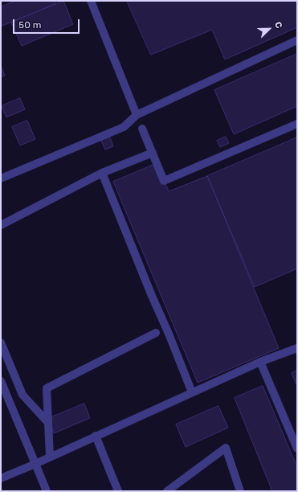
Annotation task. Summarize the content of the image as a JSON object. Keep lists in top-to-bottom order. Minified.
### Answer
{"scale_bar":"50 m","north":"top right"}
